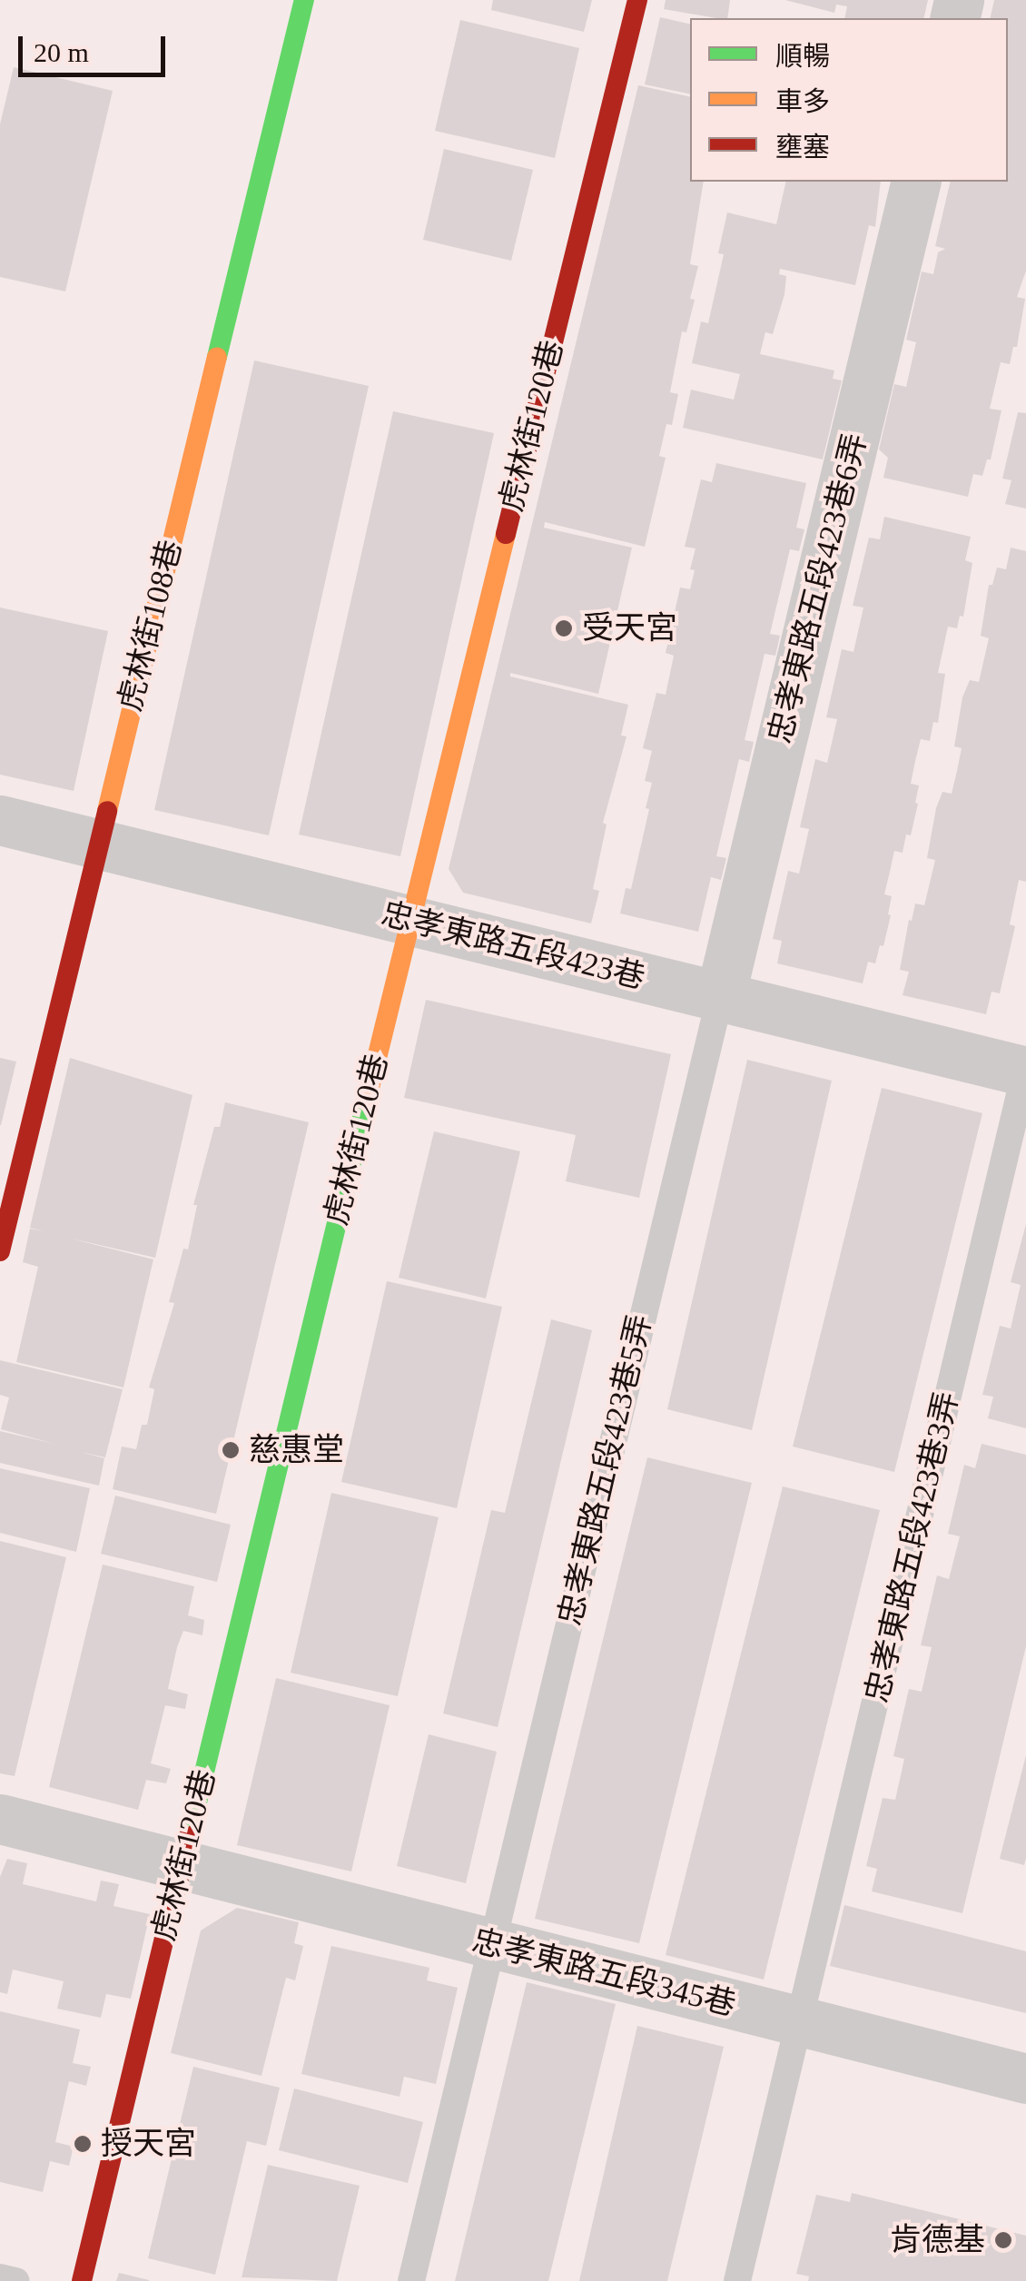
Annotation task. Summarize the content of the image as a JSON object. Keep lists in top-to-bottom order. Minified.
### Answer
{"streets":{"street":["虎林街120巷","忠孝東路五段423巷6弄","虎林街108巷","忠孝東路五段423巷","忠孝東路五段345巷"],"lane":["忠孝東路五段423巷5弄","忠孝東路五段423巷3弄"]},"crossings":[["虎林街120巷","忠孝東路五段423巷"],["虎林街120巷","忠孝東路五段345巷"],["忠孝東路五段423巷6弄","忠孝東路五段423巷"],["忠孝東路五段423巷6弄","忠孝東路五段423巷5弄"],["虎林街108巷","忠孝東路五段423巷"],["忠孝東路五段423巷","忠孝東路五段423巷5弄"],["忠孝東路五段423巷","忠孝東路五段423巷3弄"],["忠孝東路五段423巷5弄","忠孝東路五段345巷"],["忠孝東路五段423巷3弄","忠孝東路五段345巷"]],"places":["受天宮","慈惠堂","授天宮","肯德基"],"legend":["順暢","車多","壅塞"],"scale_bar":"20 m"}
